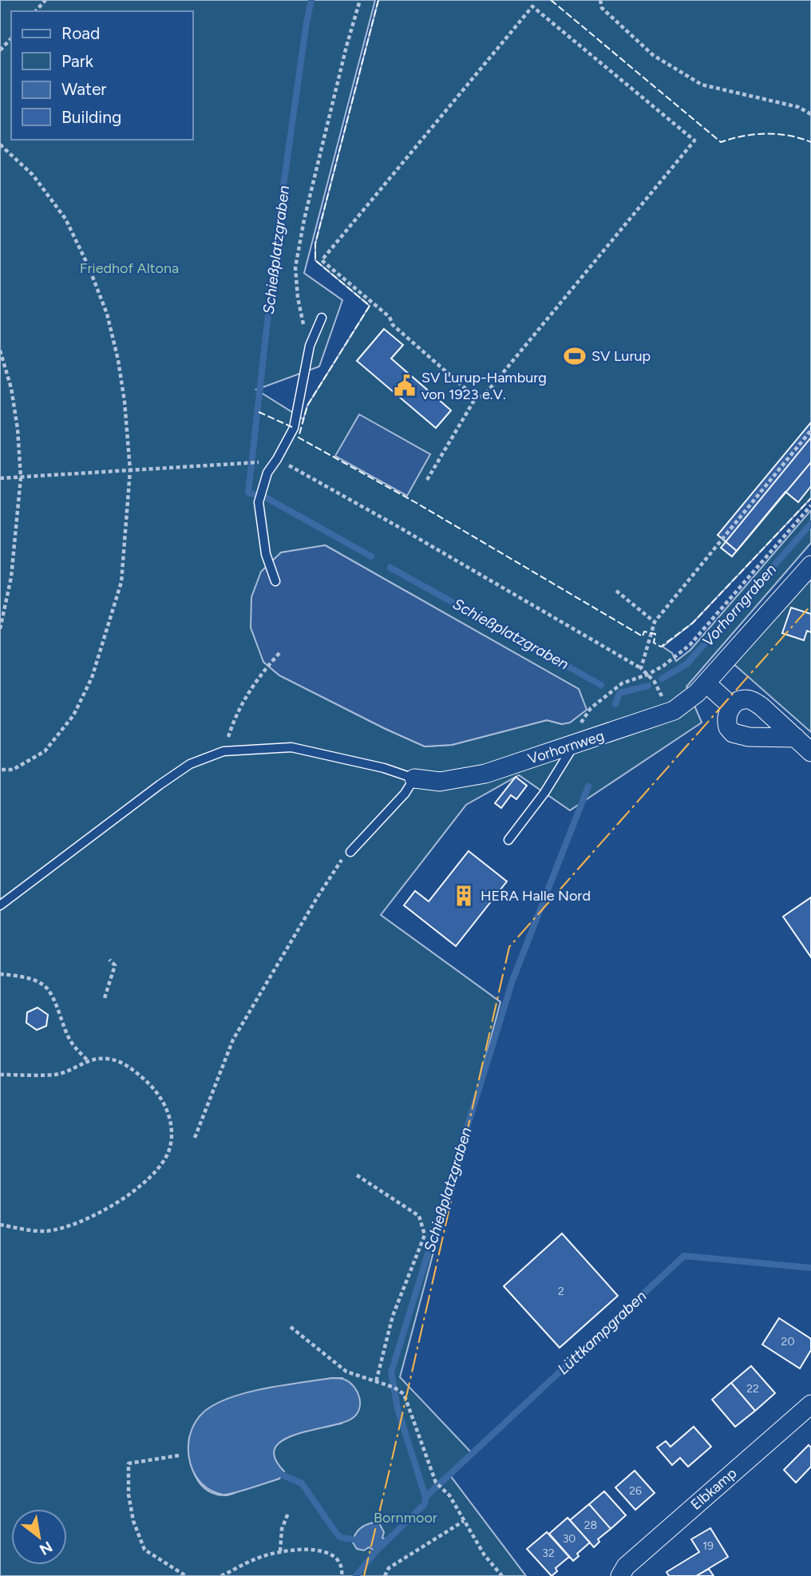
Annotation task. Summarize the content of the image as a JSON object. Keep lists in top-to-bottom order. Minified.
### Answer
{"streets":{"street":["Vorhornweg","Elbkamp"]},"water":["Schießplatzgraben","Vorhorngraben","Lüttkampgraben"],"parks":["Friedhof Altona","Bornmoor"],"places":{"sports":["SV Lurup"],"public building":["SV Lurup-Hamburg von 1923 e.V."],"building":["HERA Halle Nord"]},"house_numbers":["2","20","22","26","28","30","19","32"],"legend":["Road","Park","Water","Building"],"north":"bottom right"}
